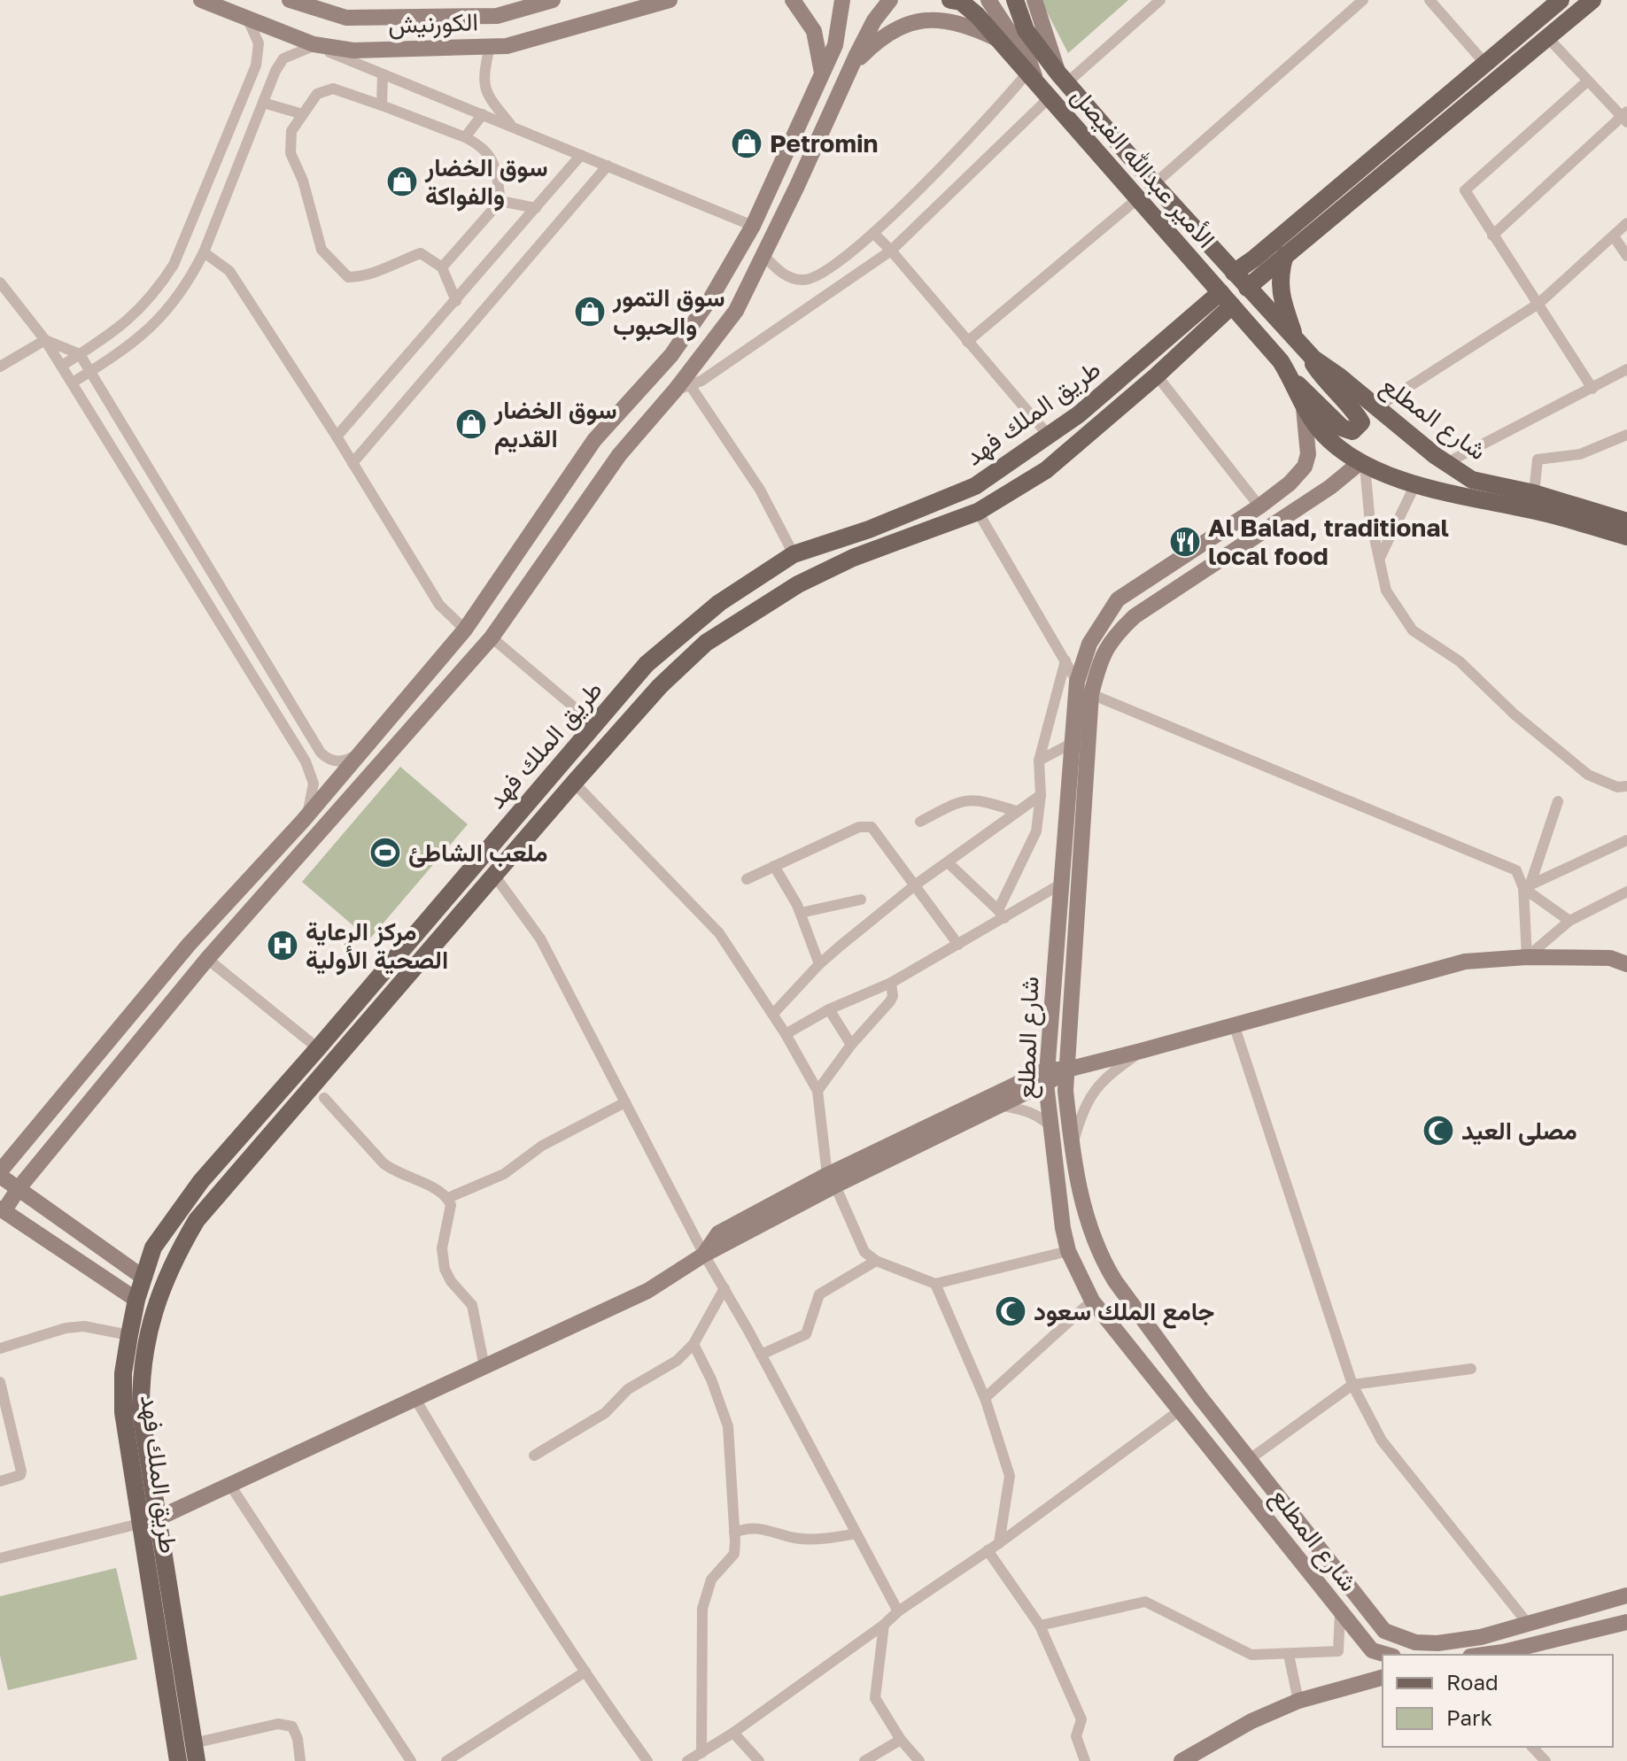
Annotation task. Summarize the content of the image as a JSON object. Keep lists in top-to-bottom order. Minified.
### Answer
{"streets":{"main road":["الأمير عبدالله الفيصل","طريق الملك فهد","شارع المطلع"],"street":["الكورنيش"]},"crossings":[["الأمير عبدالله الفيصل","طريق الملك فهد"],["الأمير عبدالله الفيصل","شارع المطلع"]],"places":{"shop":["Petromin","سوق الخضار والفواكة","سوق التمور والحبوب","سوق الخضار القديم"],"restaurant":["Al Balad, traditional local food"],"sports":["ملعب الشاطئ"],"hospital":["مركز الرعاية الصحية الأولية"],"mosque":["مصلى العيد","جامع الملك سعود"]},"legend":["Road","Park"]}
